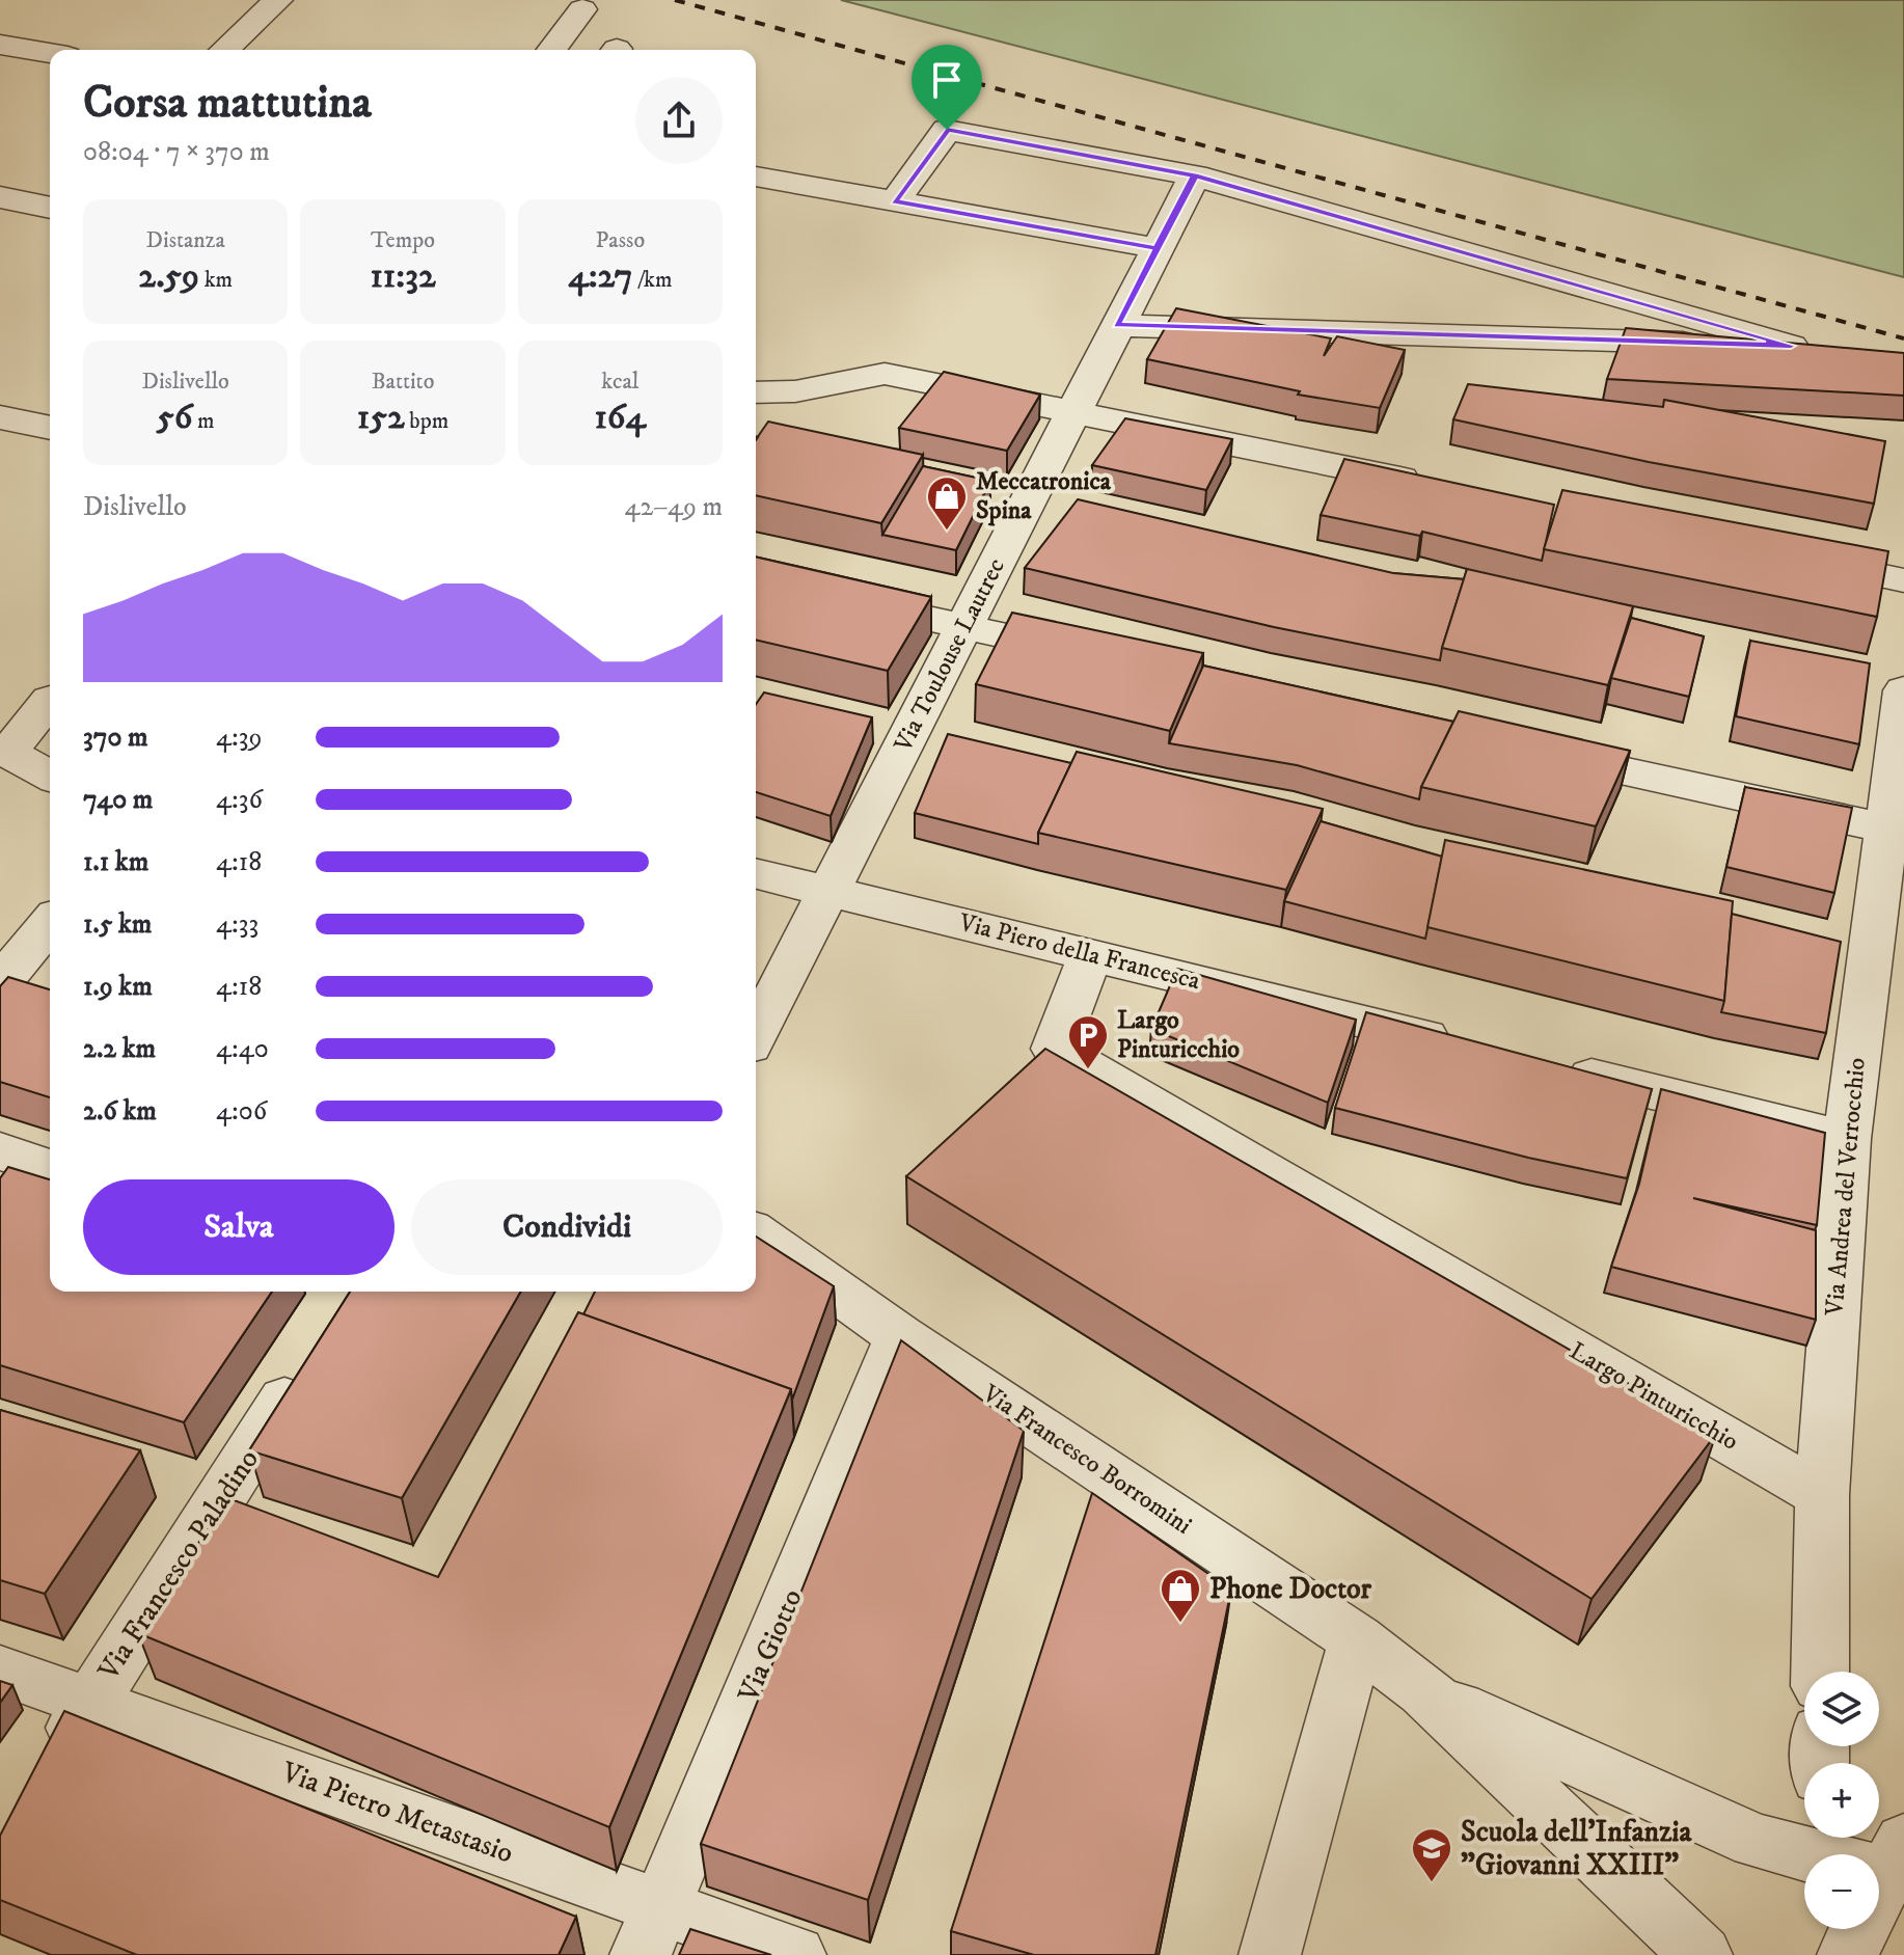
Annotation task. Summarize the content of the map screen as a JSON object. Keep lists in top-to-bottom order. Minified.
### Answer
{"streets":{"street":["Via Toulouse Lautrec","Via Piero della Francesca","Via Andrea del Verrocchio","Largo Pinturicchio","Via Francesco Borromini","Via Francesco Paladino","Via Giotto","Via Pietro Metastasio"]},"crossings":[["Via Toulouse Lautrec","Via Piero della Francesca"],["Via Piero della Francesca","Largo Pinturicchio"],["Via Andrea del Verrocchio","Largo Pinturicchio"],["Via Francesco Borromini","Via Giotto"],["Via Francesco Paladino","Via Pietro Metastasio"],["Via Giotto","Via Pietro Metastasio"]],"places":{"shop":["Meccatronica Spina","Phone Doctor"],"parking":["Largo Pinturicchio"],"school or university":["Scuola dell'Infanzia \"Giovanni XXIII\""]},"page":{"heading":["Corsa mattutina","08:04 · 7 × 370 m"],"stats":[["Distanza","2.59 km"],["Tempo","11:32"],["Passo","4:27 /km"],["Dislivello","56 m"],["Battito","152 bpm"],["kcal","164"]],"chart":["Dislivello","42–49 m"],"list":[{"name":"370 m","note":"4:39"},{"name":"740 m","note":"4:36"},{"name":"1.1 km","note":"4:18"},{"name":"1.5 km","note":"4:33"},{"name":"1.9 km","note":"4:18"},{"name":"2.2 km","note":"4:40"},{"name":"2.6 km","note":"4:06"}],"buttons":["Salva","Condividi"],"map_buttons":["+","−"]}}
